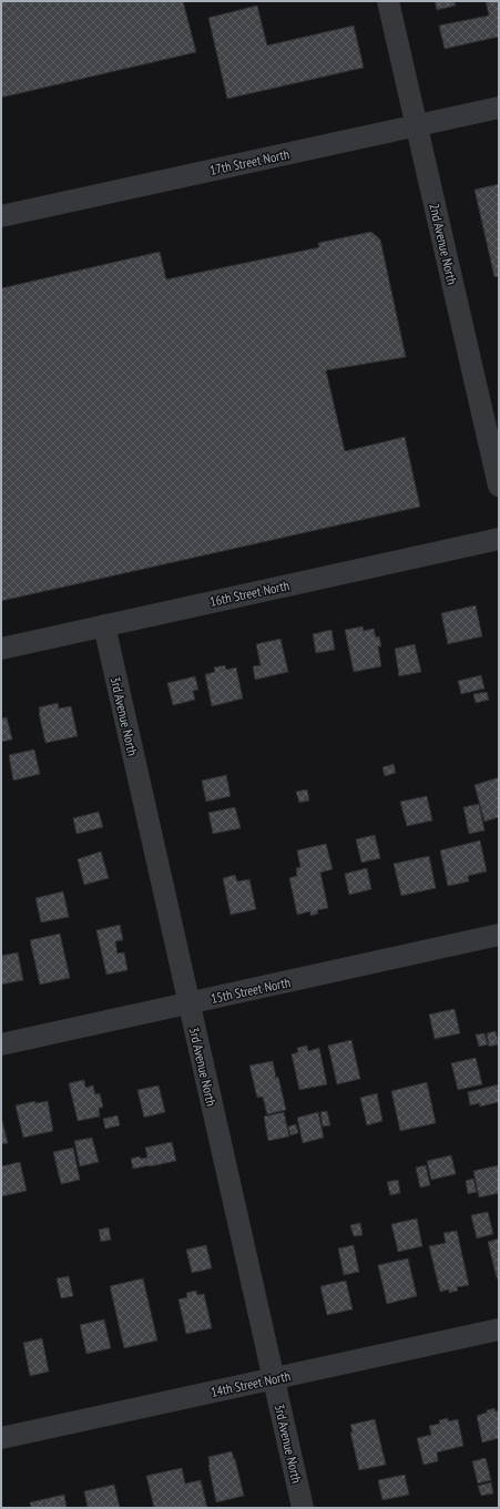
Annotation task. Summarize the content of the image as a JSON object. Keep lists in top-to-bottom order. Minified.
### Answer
{"streets":{"street":["17th Street North","2nd Avenue North","16th Street North","3rd Avenue North","15th Street North","14th Street North"]},"crossings":[["17th Street North","2nd Avenue North"],["16th Street North","3rd Avenue North"],["3rd Avenue North","15th Street North"],["3rd Avenue North","14th Street North"]]}
